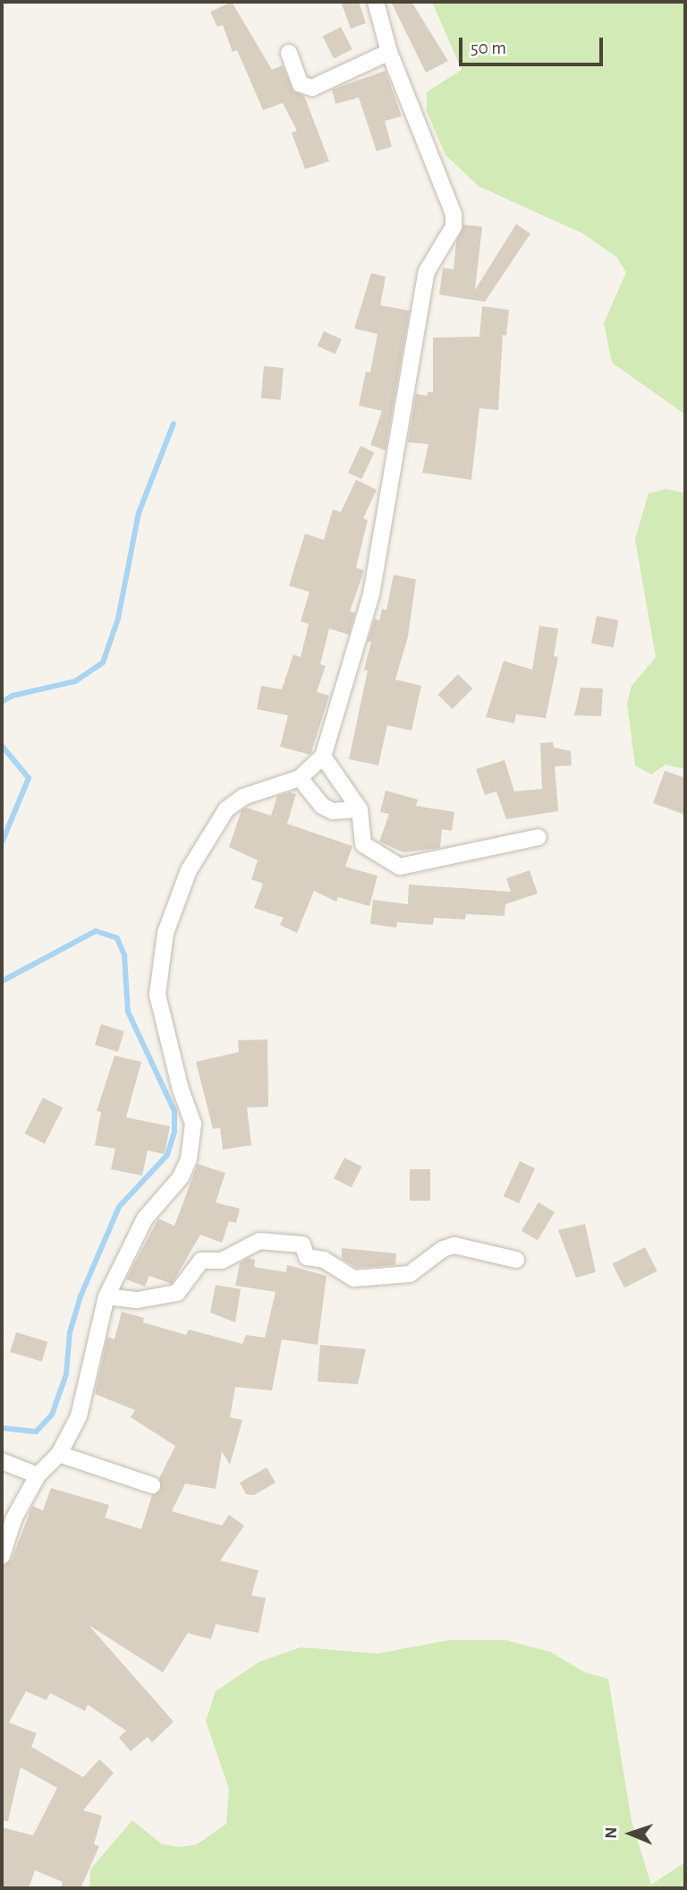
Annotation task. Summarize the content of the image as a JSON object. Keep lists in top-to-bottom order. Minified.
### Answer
{"scale_bar":"50 m","north":"left"}
